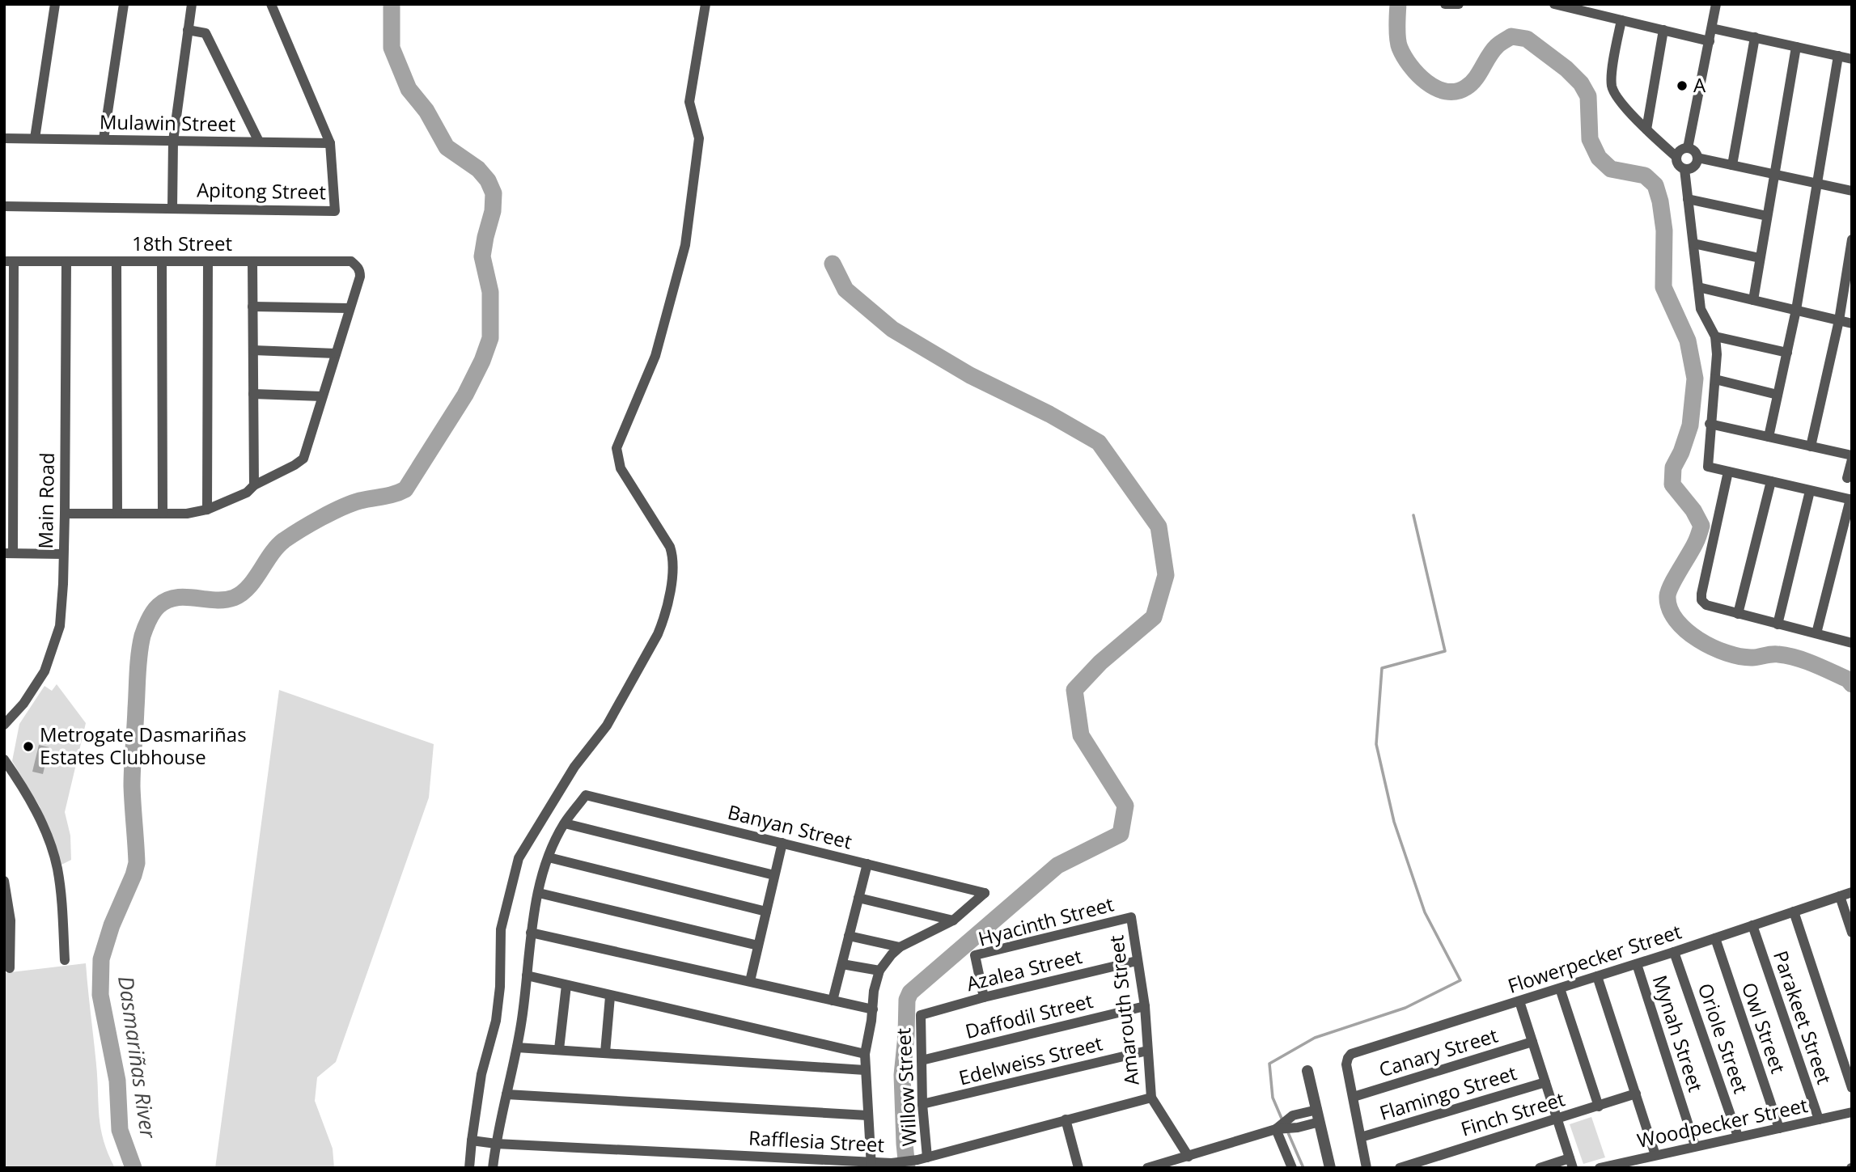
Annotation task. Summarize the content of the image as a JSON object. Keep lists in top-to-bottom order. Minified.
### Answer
{"streets":{"street":["Mulawin Street","Apitong Street","18th Street","Main Road","Banyan Street","Hyacinth Street","Flowerpecker Street","Azalea Street","Amarouth Street","Daffodil Street","Parakeet Street","Owl Street","Mynah Street","Oriole Street","Canary Street","Edelweiss Street","Willow Street","Flamingo Street","Finch Street","Woodpecker Street","Rafflesia Street"]},"crossings":[["Mulawin Street","Apitong Street"],["18th Street","Main Road"],["Hyacinth Street","Azalea Street"],["Hyacinth Street","Amarouth Street"],["Flowerpecker Street","Parakeet Street"],["Flowerpecker Street","Owl Street"],["Flowerpecker Street","Mynah Street"],["Flowerpecker Street","Oriole Street"],["Flowerpecker Street","Canary Street"],["Azalea Street","Amarouth Street"],["Azalea Street","Willow Street"],["Amarouth Street","Daffodil Street"],["Amarouth Street","Edelweiss Street"],["Amarouth Street","Rafflesia Street"],["Daffodil Street","Willow Street"],["Parakeet Street","Woodpecker Street"],["Owl Street","Woodpecker Street"],["Mynah Street","Woodpecker Street"],["Oriole Street","Woodpecker Street"],["Edelweiss Street","Willow Street"],["Willow Street","Rafflesia Street"]],"water":["Dasmariñas River"],"places":["A","Metrogate Dasmariñas Estates Clubhouse"]}
